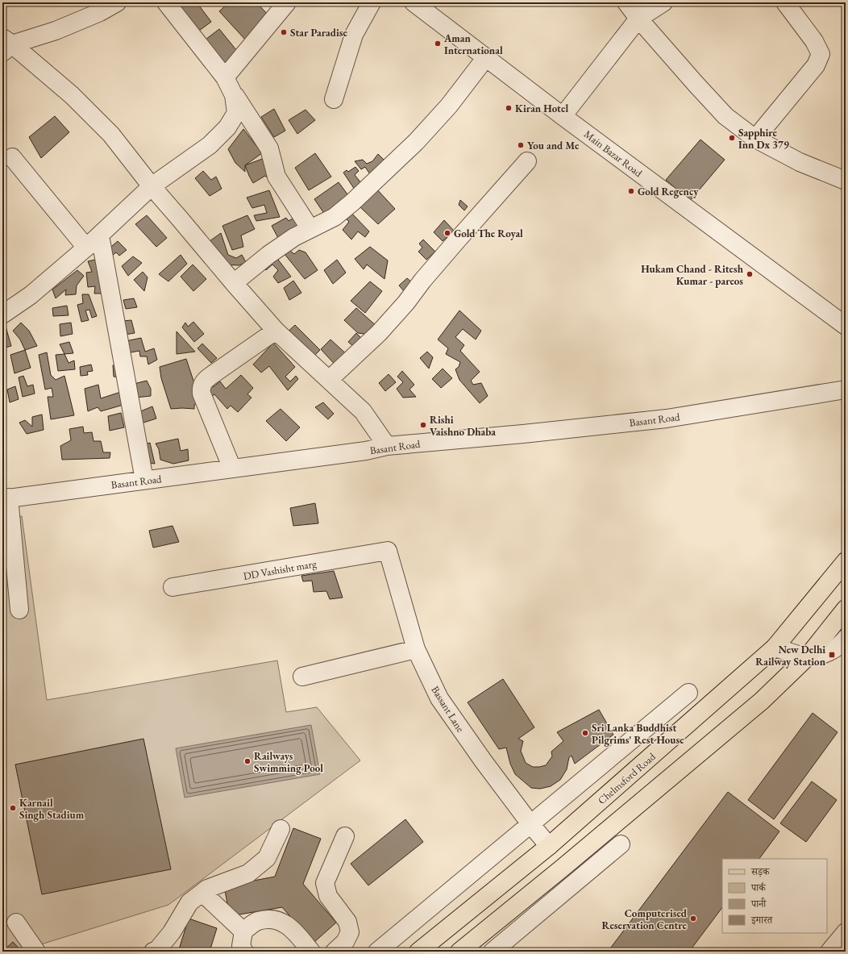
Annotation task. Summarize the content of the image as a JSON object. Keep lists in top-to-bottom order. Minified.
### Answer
{"streets":{"main road":["Chelmsford Road"],"street":["Main Bazar Road","Basant Road","DD Vashisht marg","Bassant Lane"]},"crossings":[["DD Vashisht marg","Bassant Lane"],["Bassant Lane","Chelmsford Road"]],"places":{"other":["Star Paradise","Aman International","Kiran Hotel","Sapphire Inn Dx 379","You and Me","Gold Regency","Gold The Royal","Hukam Chand - Ritesh Kumar - pareos","Rishi Vaishno Dhaba","Sri Lanka Buddhist Pilgrims' Rest House","Railways Swimming Pool","Karnail Singh Stadium","Computerised Reservation Centre"],"transit":["New Delhi Railway Station"]},"legend":["सड़क","पार्क","पानी","इमारत"]}
